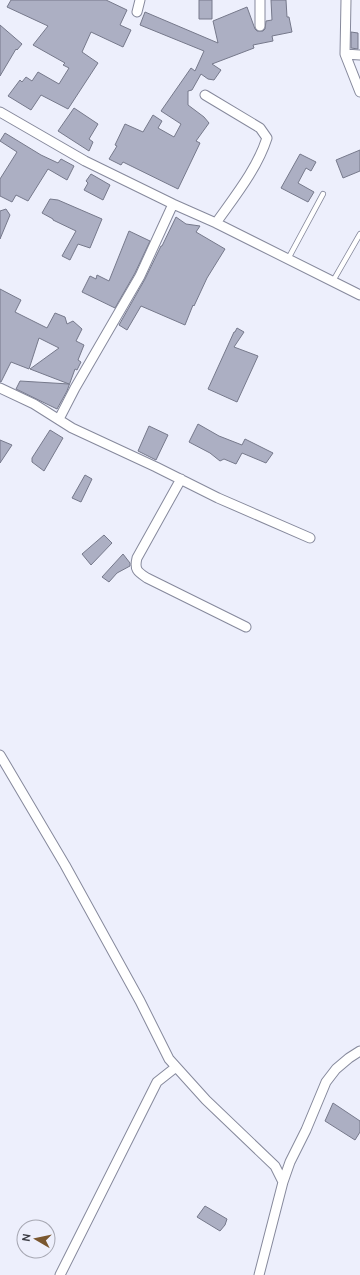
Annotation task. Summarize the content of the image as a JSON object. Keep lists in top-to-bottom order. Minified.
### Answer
{"north":"left"}
